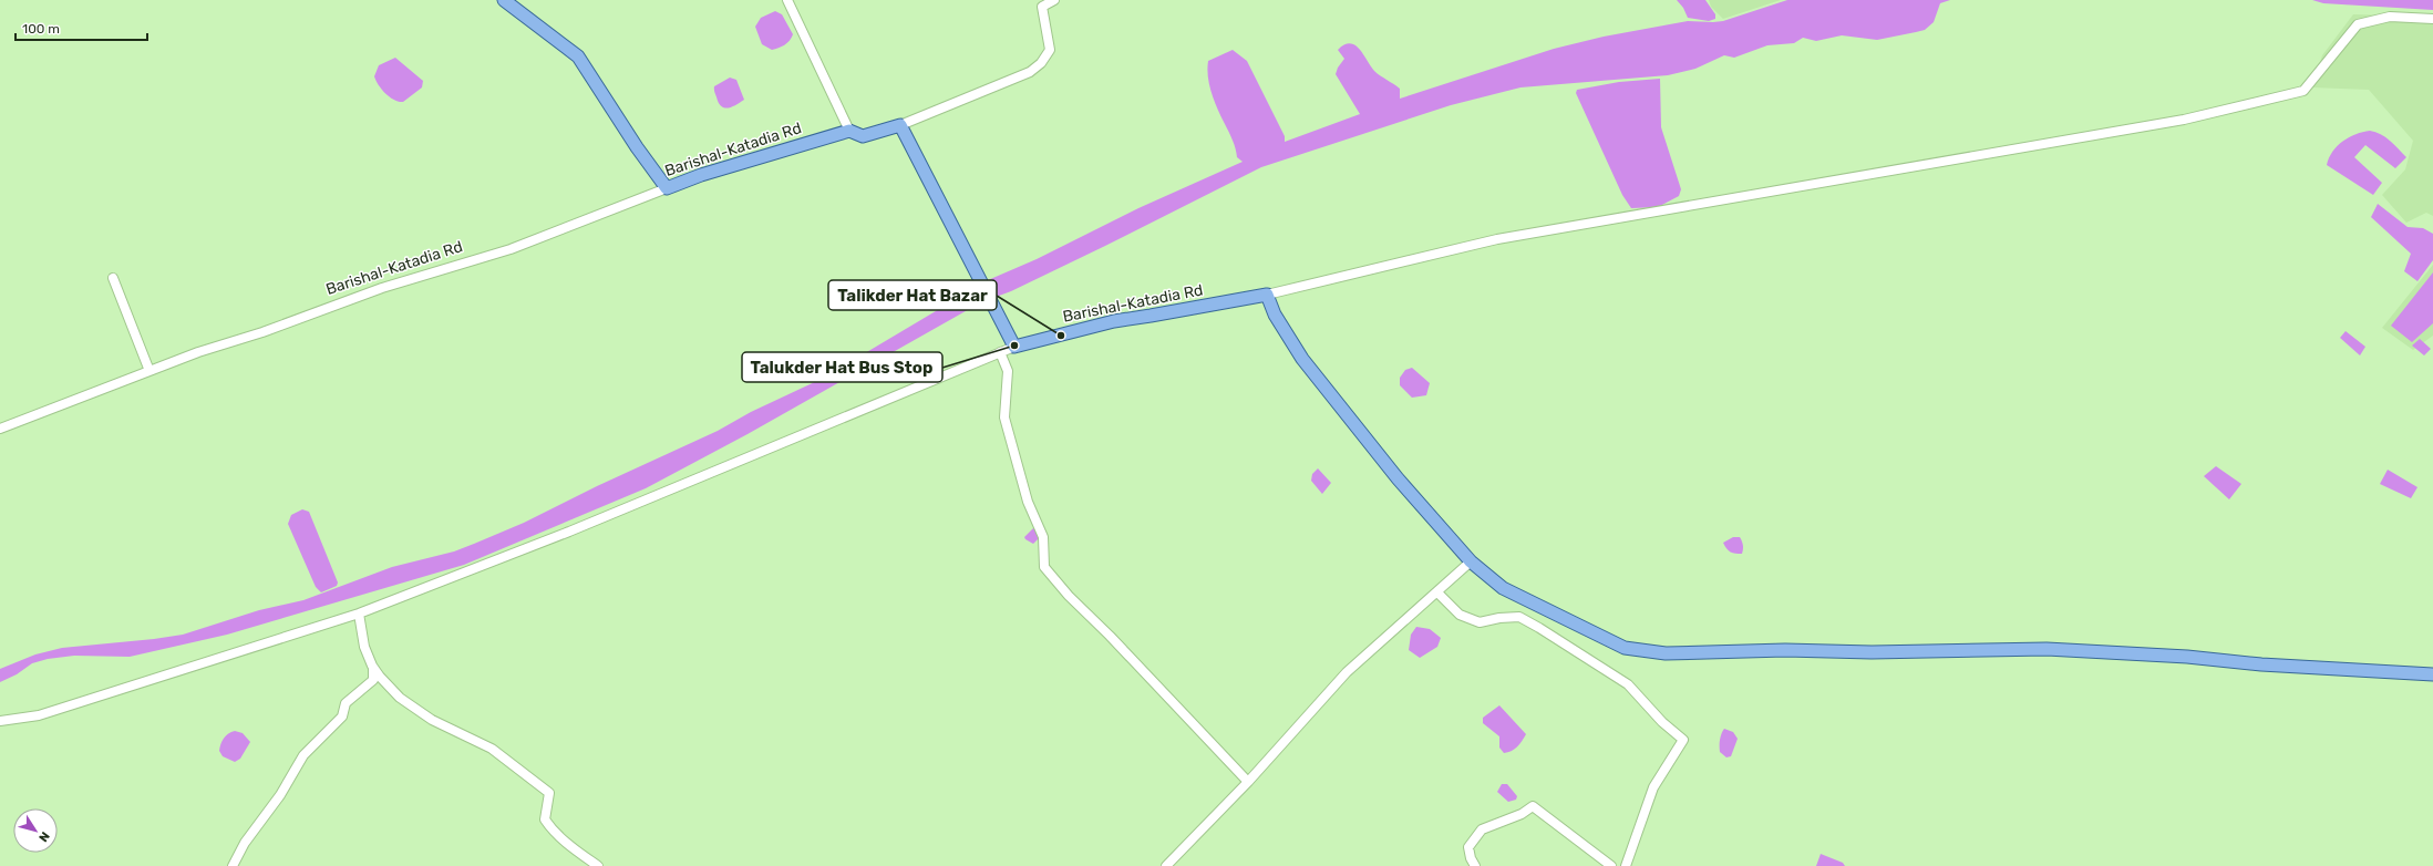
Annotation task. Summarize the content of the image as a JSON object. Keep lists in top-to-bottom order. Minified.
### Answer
{"streets":{"main road":["Barishal-Katadia Rd"]},"places":["Talikder Hat Bazar","Talukder Hat Bus Stop"],"scale_bar":"100 m","north":"bottom right"}
